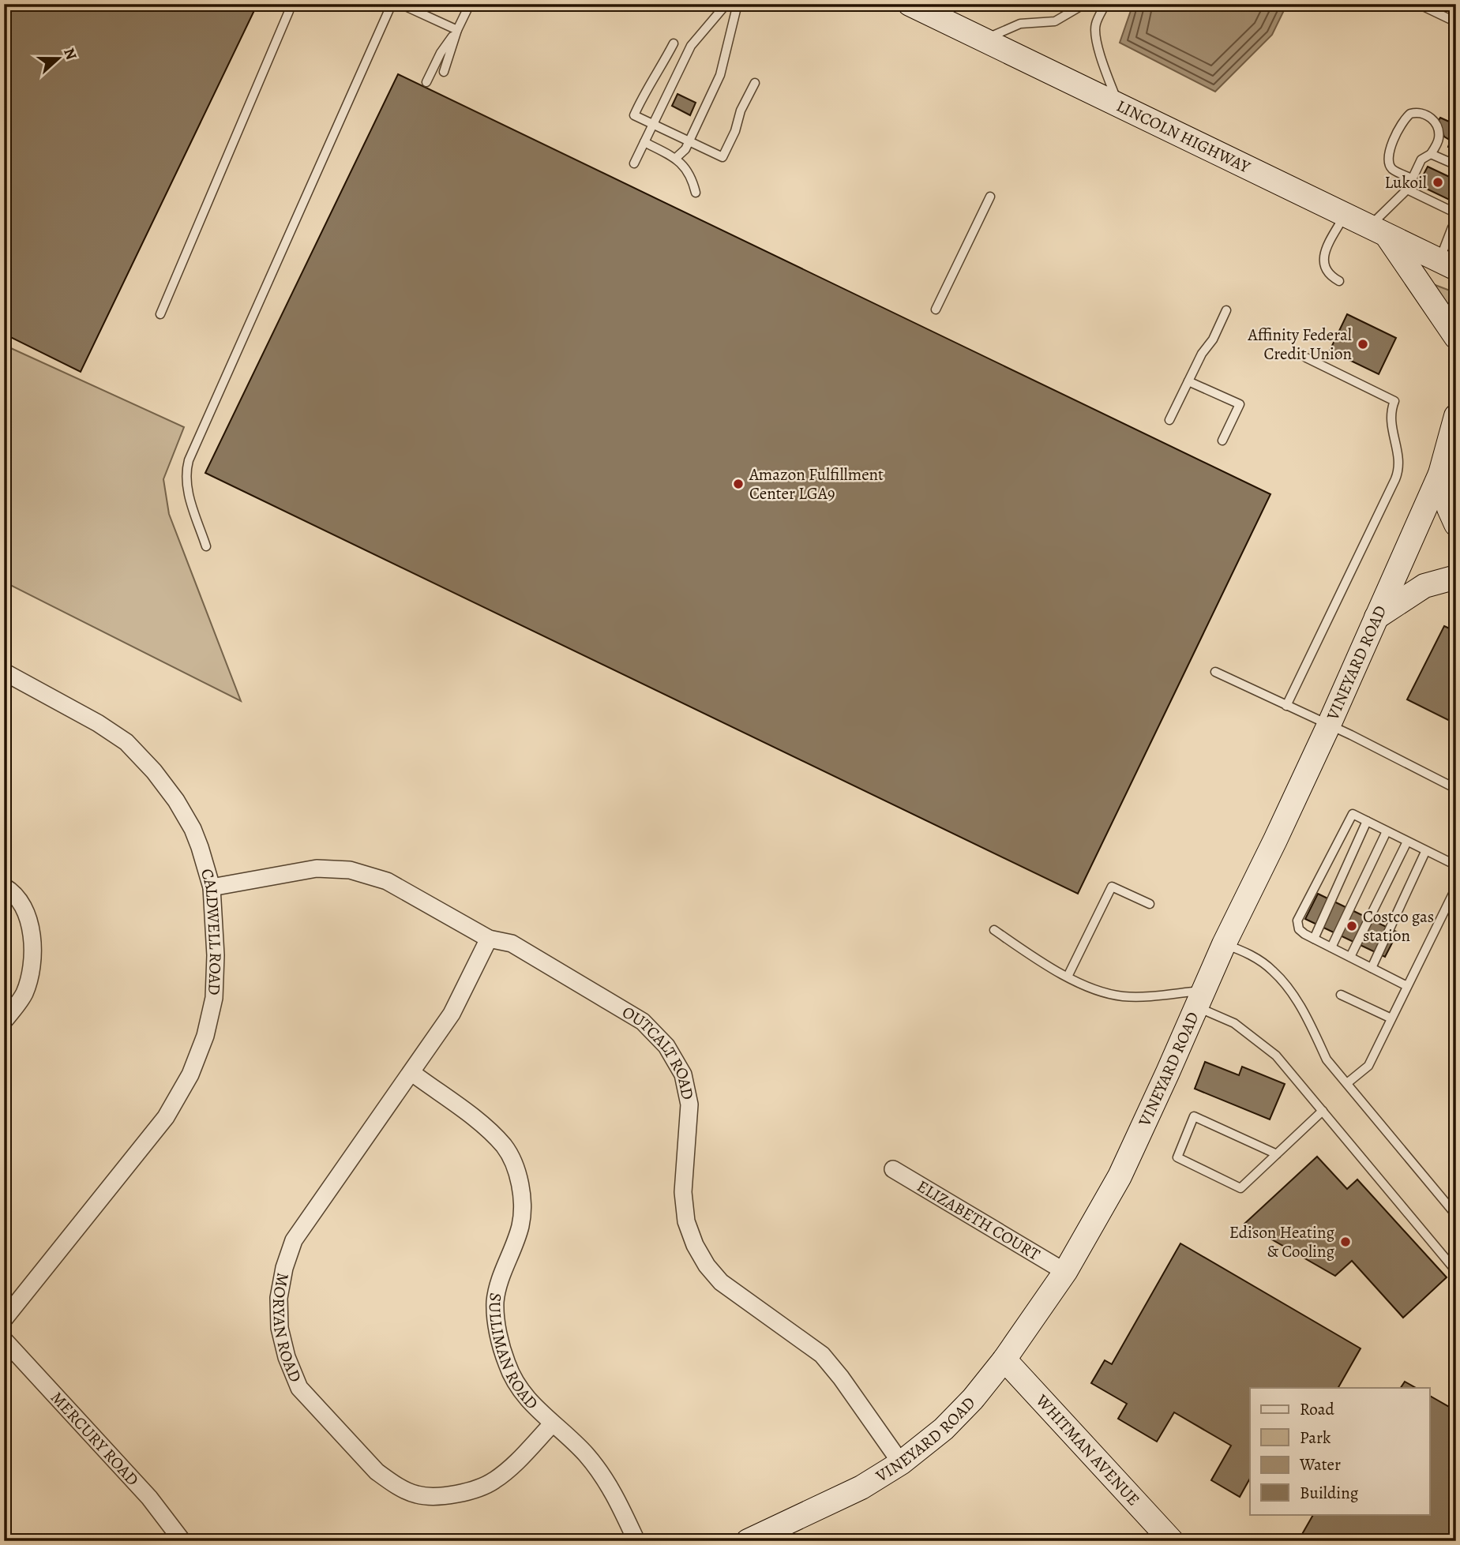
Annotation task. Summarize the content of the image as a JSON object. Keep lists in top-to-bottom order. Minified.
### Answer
{"streets":{"street":["LINCOLN HIGHWAY","VINEYARD ROAD","CALDWELL ROAD","OUTCALT ROAD","ELIZABETH COURT","MORYAN ROAD","SULLIMAN ROAD","MERCURY ROAD","WHITMAN AVENUE"]},"crossings":[["VINEYARD ROAD","OUTCALT ROAD"],["VINEYARD ROAD","ELIZABETH COURT"],["VINEYARD ROAD","WHITMAN AVENUE"],["CALDWELL ROAD","OUTCALT ROAD"],["OUTCALT ROAD","MORYAN ROAD"],["MORYAN ROAD","SULLIMAN ROAD"]],"places":["Lukoil","Affinity Federal Credit Union","Amazon Fulfillment Center LGA9","Costco gas station","Edison Heating & Cooling"],"legend":["Road","Park","Water","Building"],"north":"right"}
